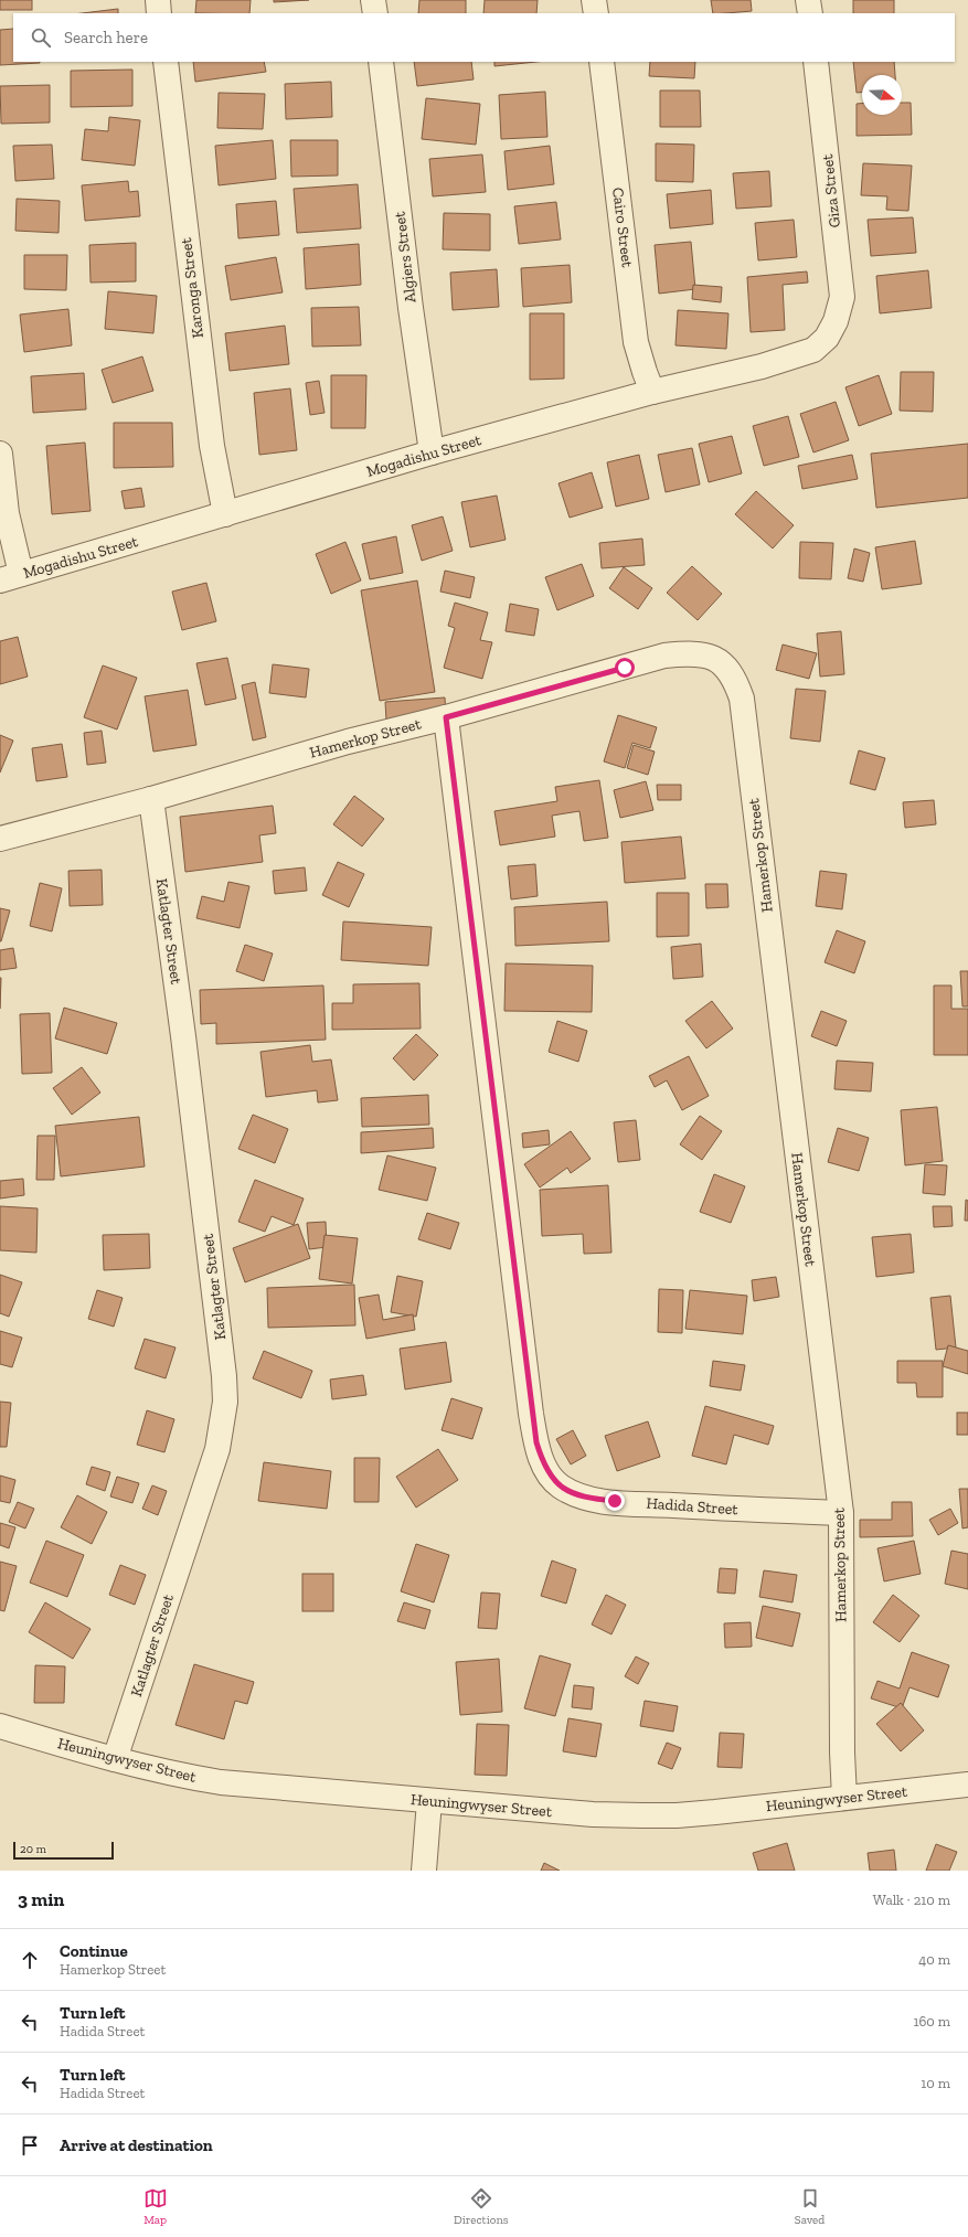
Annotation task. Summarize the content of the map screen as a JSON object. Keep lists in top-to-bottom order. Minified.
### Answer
{"streets":{"street":["Giza Street","Cairo Street","Algiers Street","Karonga Street","Mogadishu Street","Hamerkop Street","Katlagter Street","Hadida Street","Heuningwyser Street"]},"crossings":[["Giza Street","Mogadishu Street"],["Cairo Street","Mogadishu Street"],["Algiers Street","Mogadishu Street"],["Karonga Street","Mogadishu Street"],["Hamerkop Street","Katlagter Street"],["Hamerkop Street","Hadida Street"],["Hamerkop Street","Heuningwyser Street"],["Katlagter Street","Heuningwyser Street"]],"scale_bar":"20 m","north":"right","page":{"search":"Search here","scale":"20 m","heading":["3 min","Walk · 210 m"],"list":[["Continue","Hamerkop Street","40 m"],["Turn left","Hadida Street","160 m"],["Turn left","Hadida Street","10 m"],"Arrive at destination"],"nav":["Map","Directions","Saved"]}}
